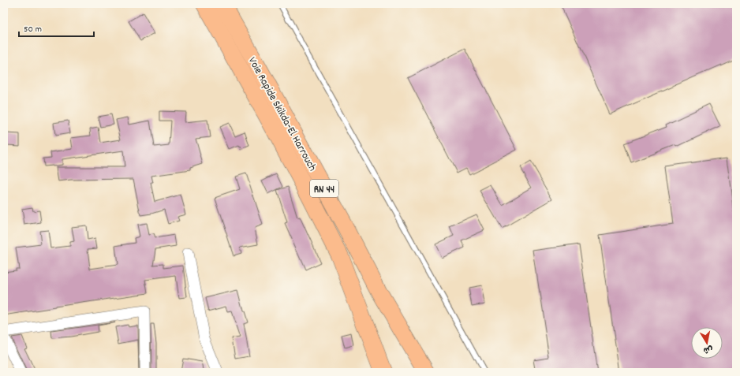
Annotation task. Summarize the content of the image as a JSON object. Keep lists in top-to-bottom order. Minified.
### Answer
{"streets":{"highway":["Voie Rapide Skikda-El Harrouch","RN 44"]},"scale_bar":"50 m","north":"bottom"}
